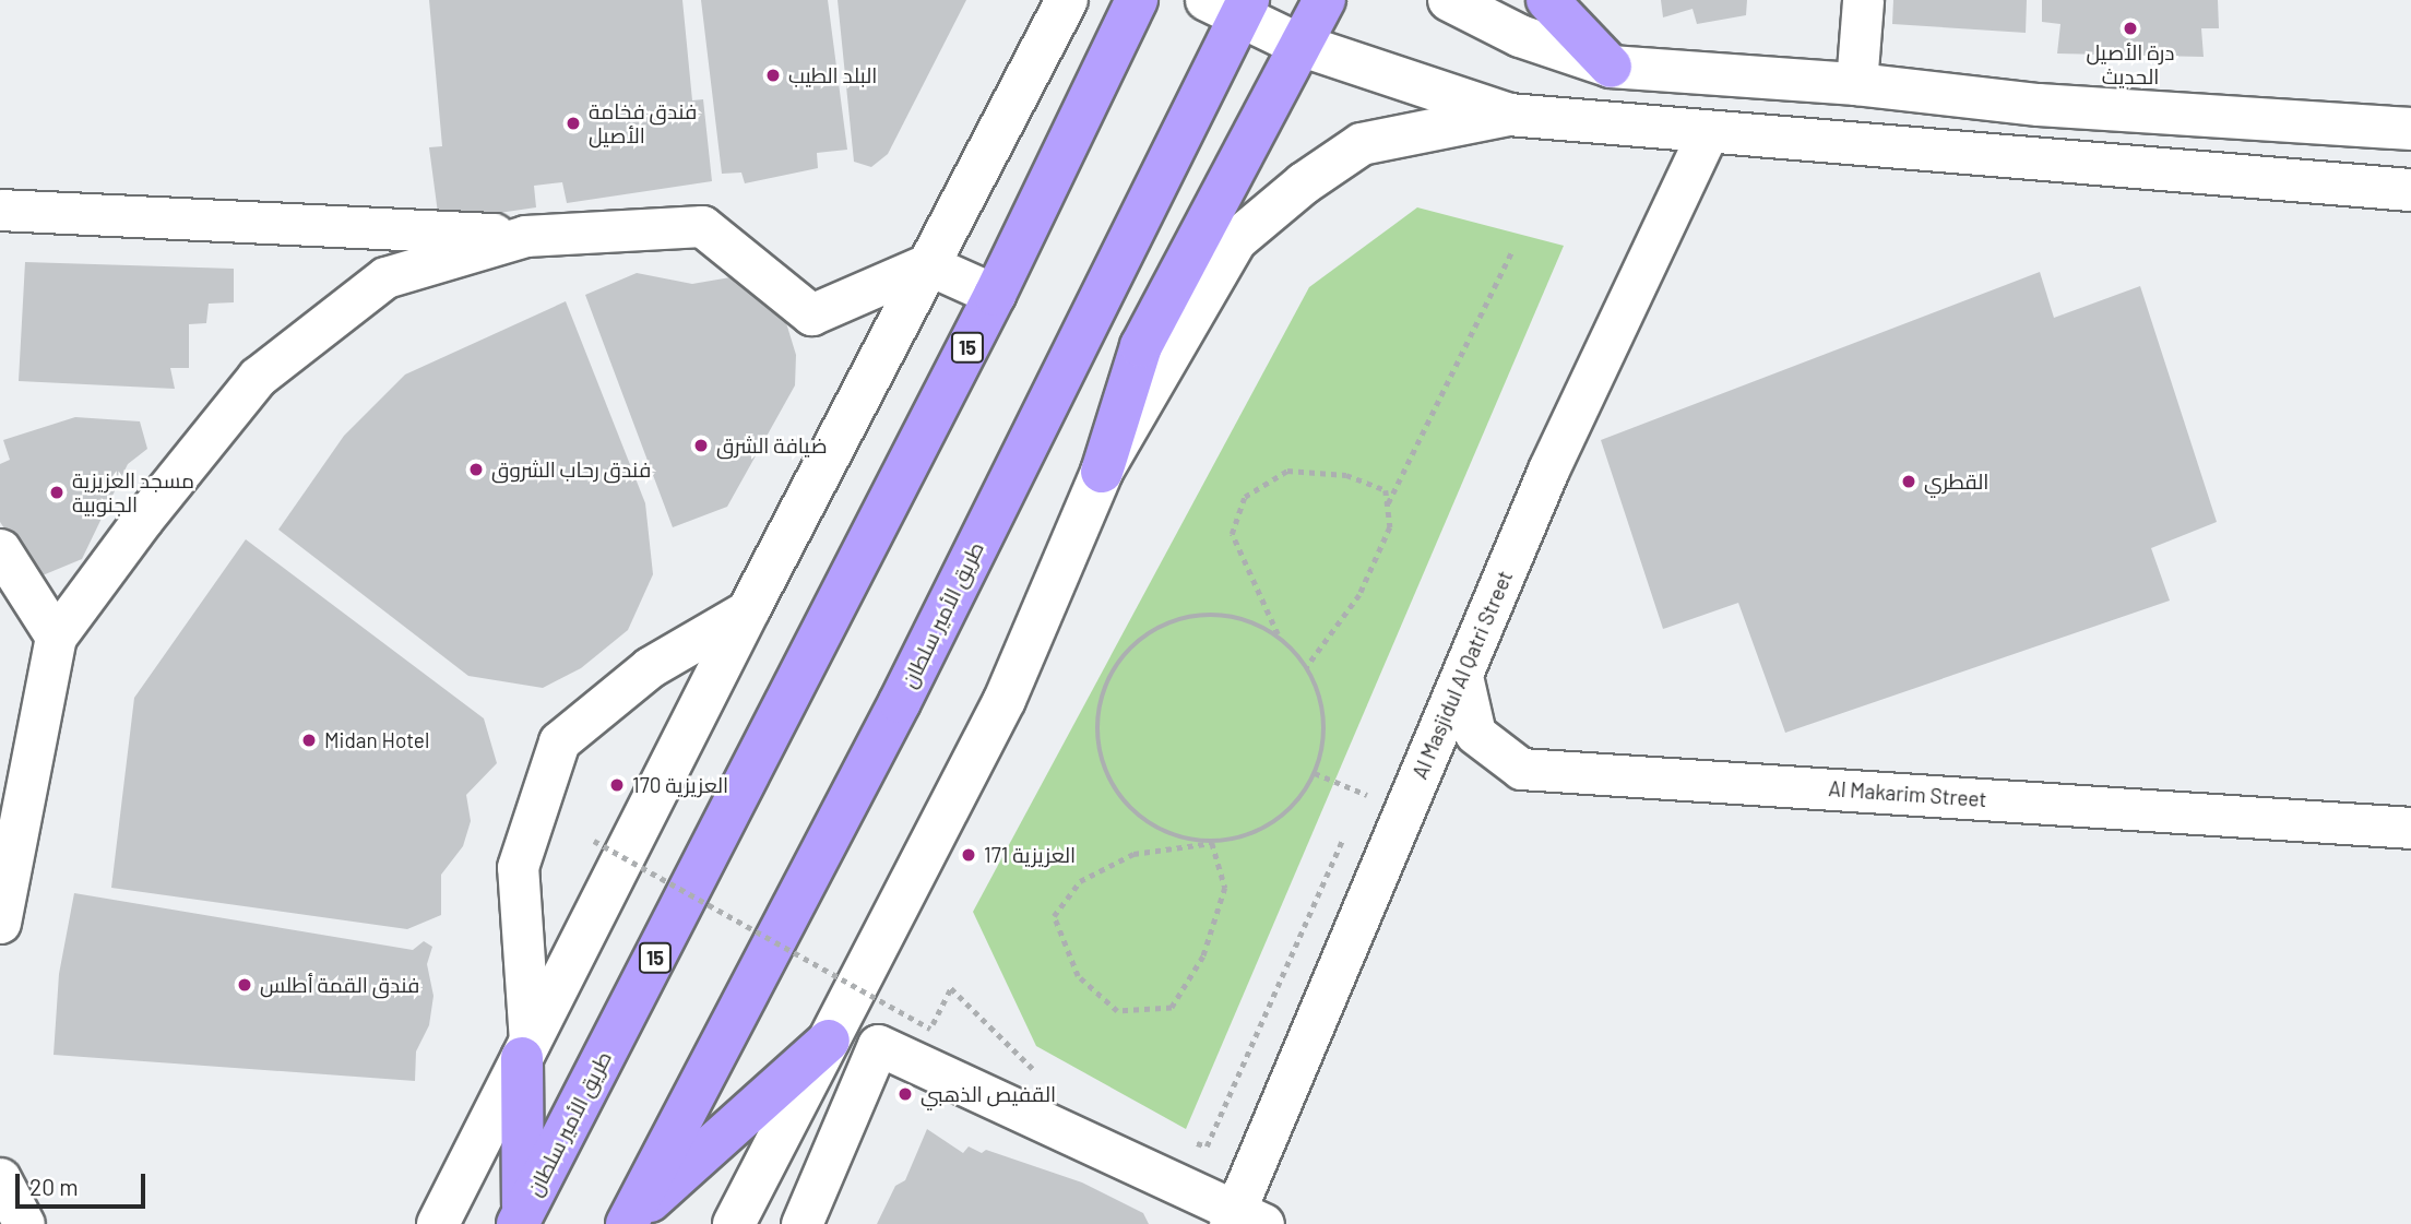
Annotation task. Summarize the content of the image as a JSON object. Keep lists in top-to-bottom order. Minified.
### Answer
{"streets":{"highway":["15","طريق الأمير سلطان"],"street":["Al Masjidul Al Qatri Street","Al Makarim Street"]},"crossings":[["Al Masjidul Al Qatri Street","Al Makarim Street"]],"places":["درة الأصيل الحديث","البلد الطيب","فندق فخامة الأصيل","ضيافة الشرق","فندق رحاب الشروق","القطري","مسجد العزيزية الجنوبية","Midan Hotel","العزيزية 170","العزيزية 171","فندق القمة أطلس","القفيص الذهبي"],"scale_bar":"20 m"}
